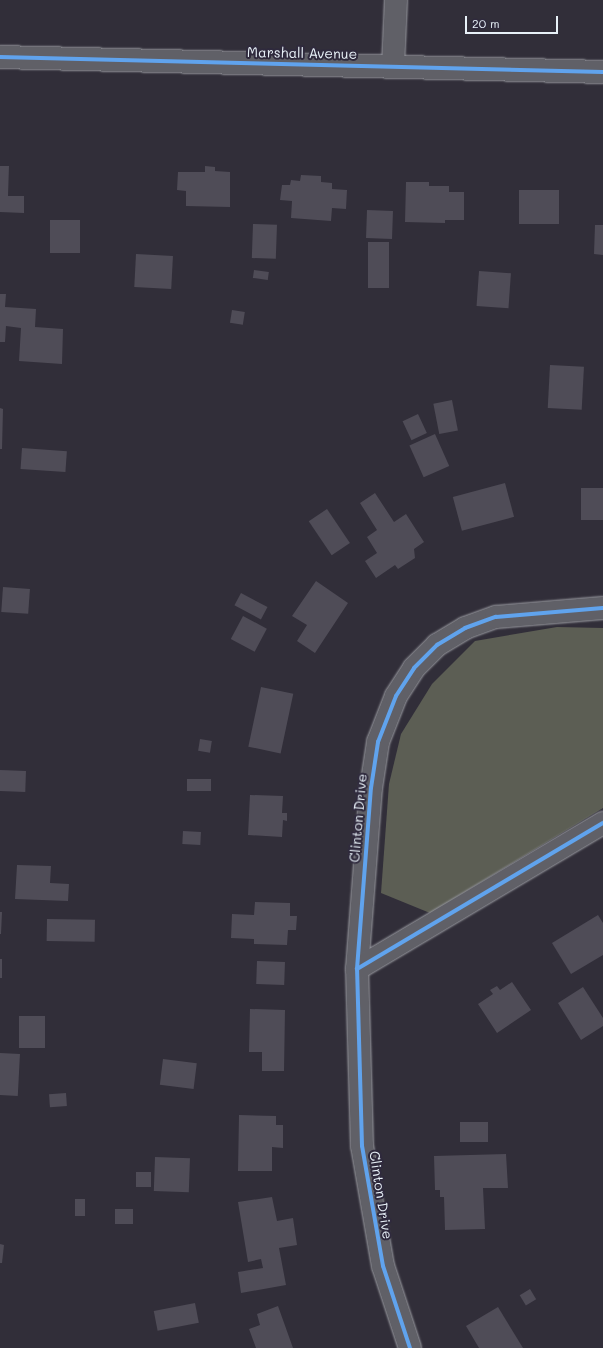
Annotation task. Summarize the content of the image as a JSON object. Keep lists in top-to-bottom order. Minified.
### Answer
{"streets":{"street":["Marshall Avenue","Clinton Drive"]},"scale_bar":"20 m"}
